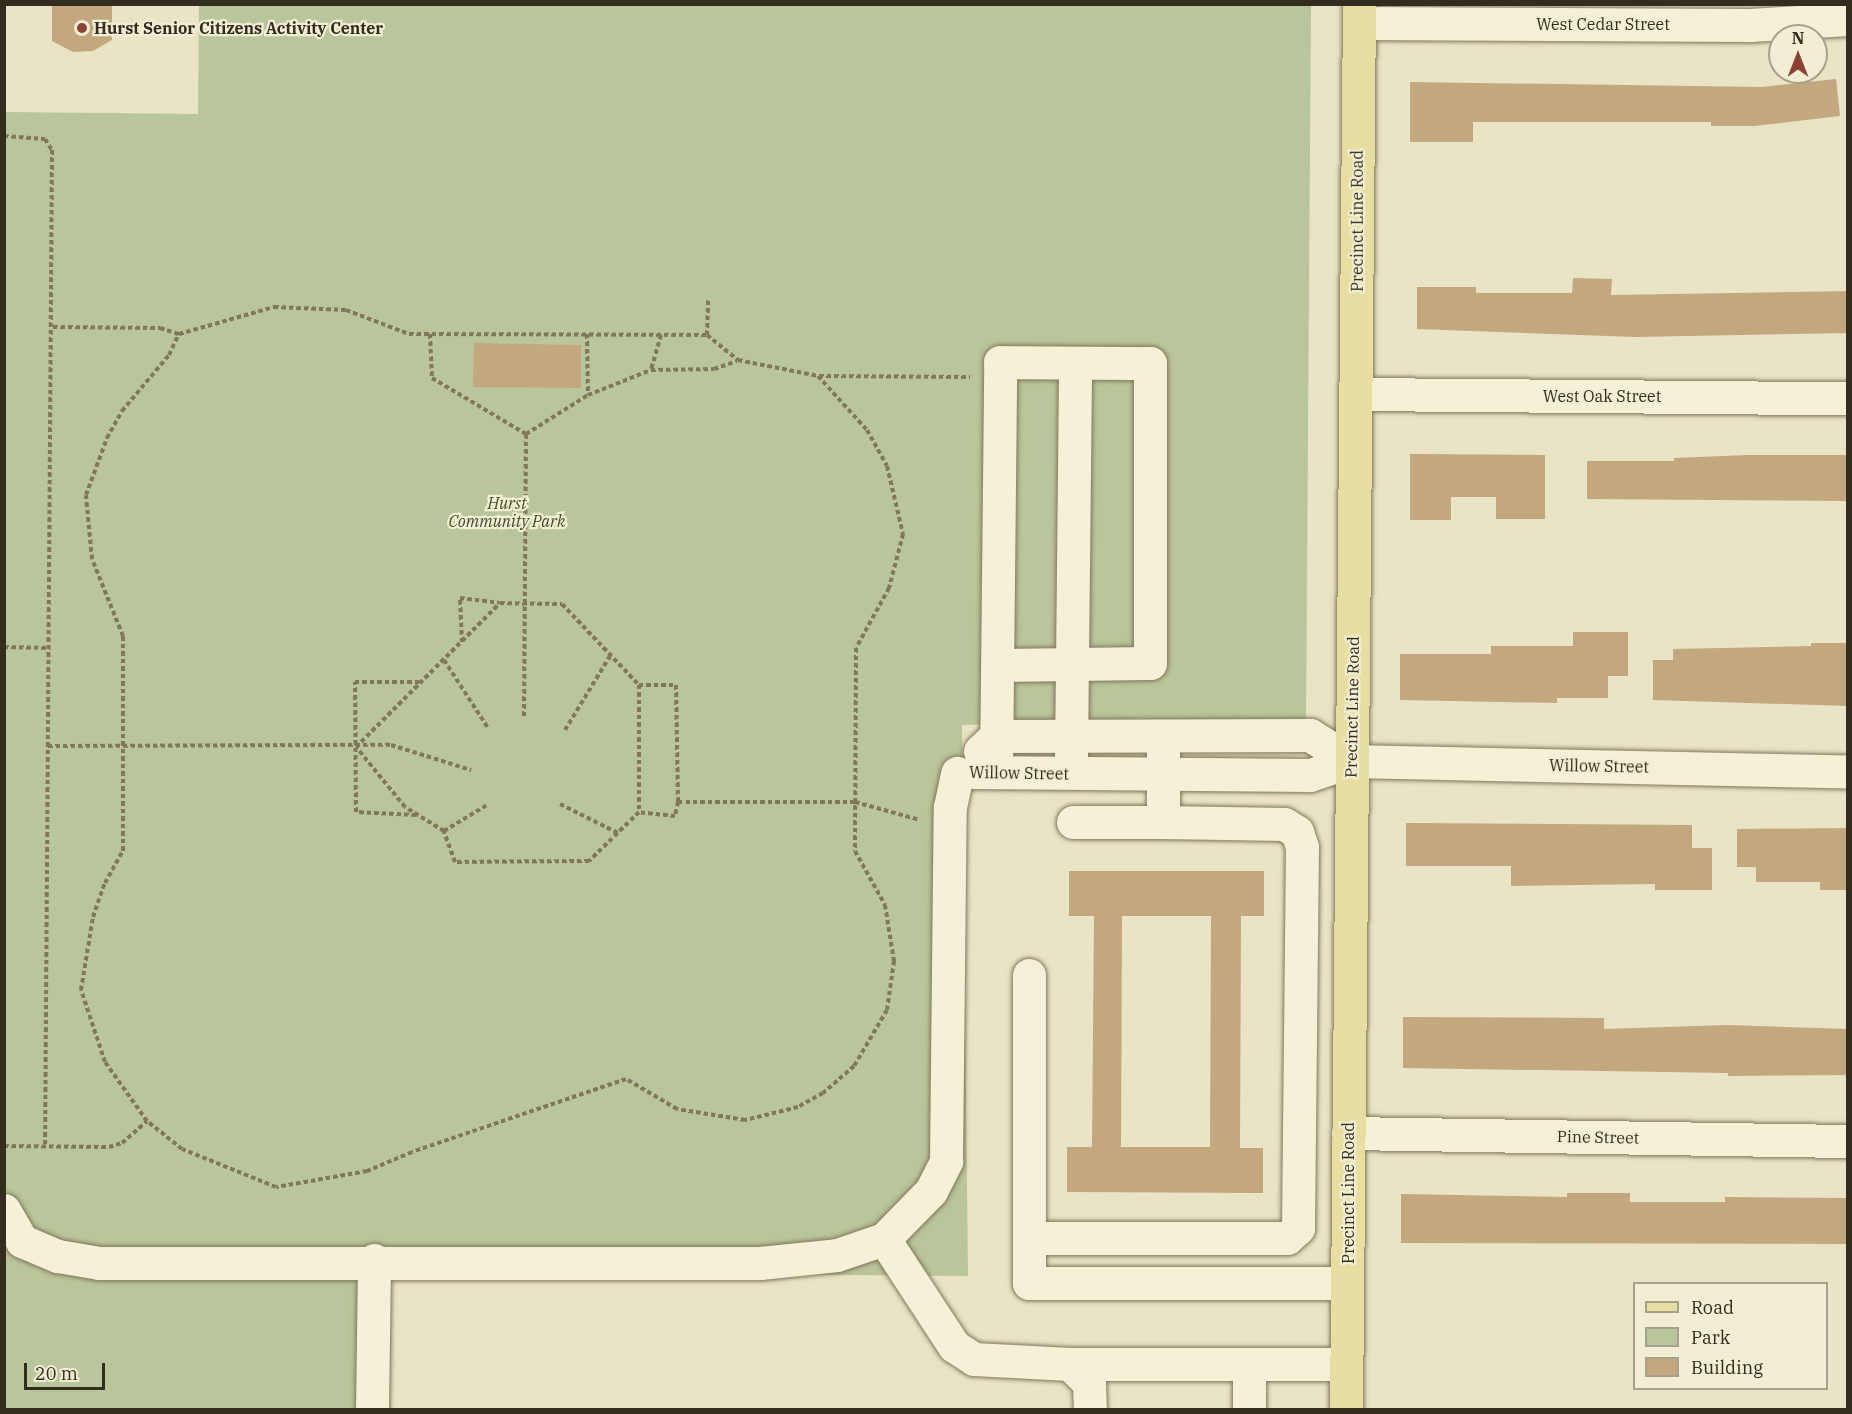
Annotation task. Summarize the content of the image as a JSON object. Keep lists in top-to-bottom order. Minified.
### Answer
{"streets":{"main road":["Precinct Line Road"],"street":["West Cedar Street","West Oak Street","Willow Street","Pine Street"]},"crossings":[["West Cedar Street","Precinct Line Road"],["Precinct Line Road","West Oak Street"],["Precinct Line Road","Willow Street"],["Precinct Line Road","Pine Street"]],"parks":["Hurst Community Park"],"places":["Hurst Senior Citizens Activity Center"],"legend":["Road","Park","Building"],"scale_bar":"20 m","north":"top"}
